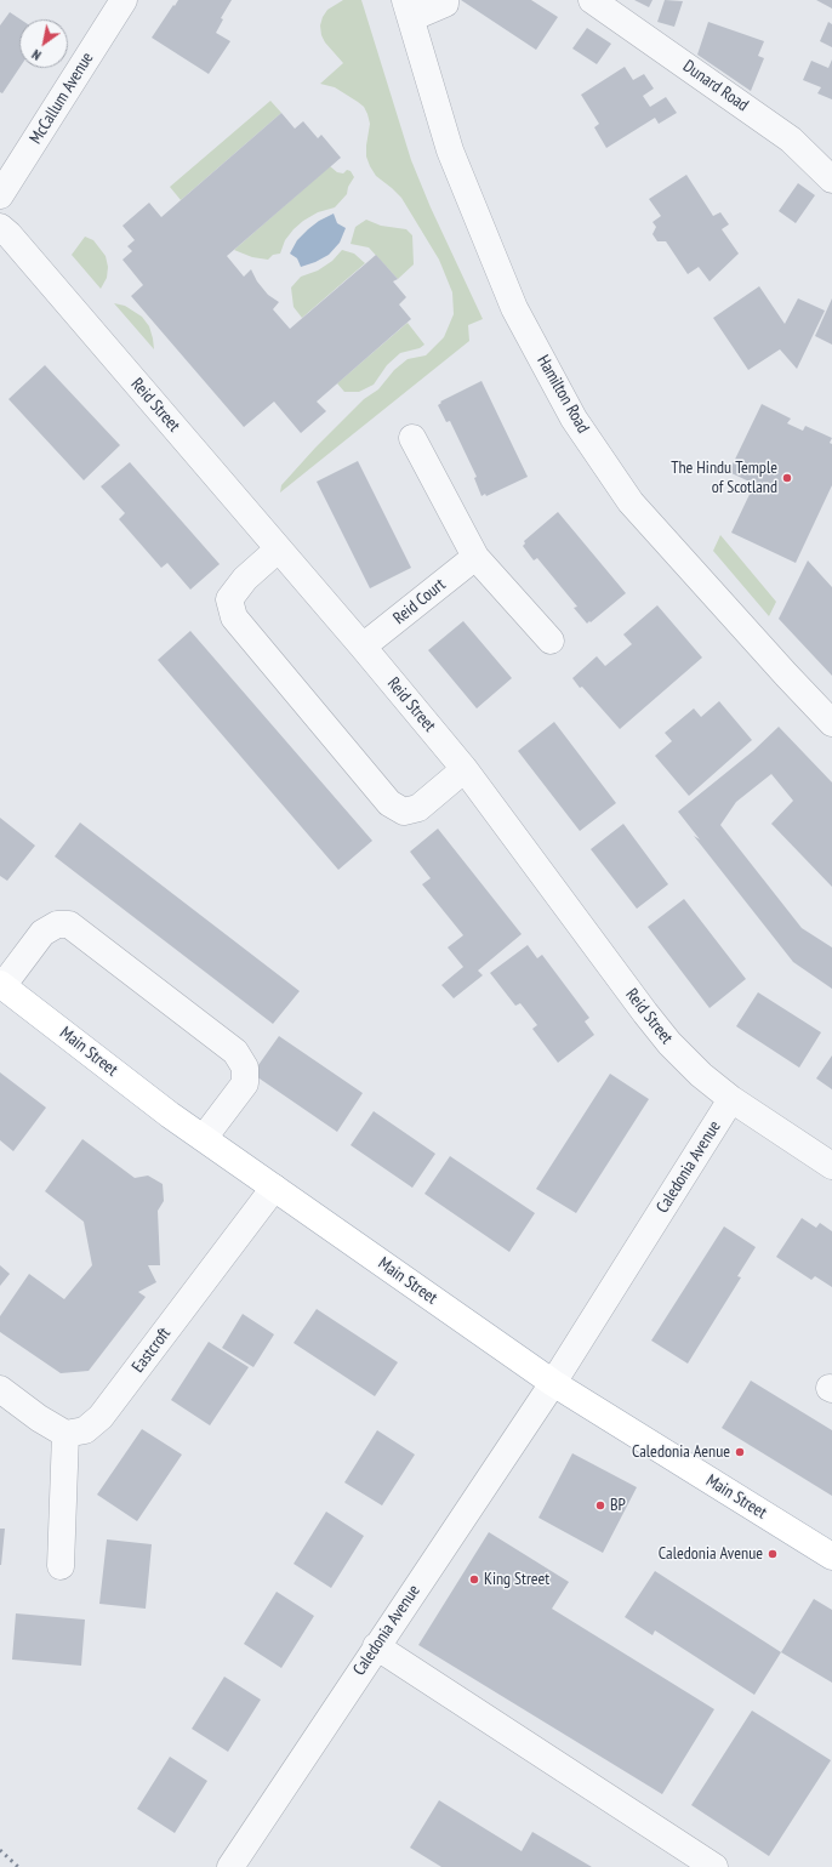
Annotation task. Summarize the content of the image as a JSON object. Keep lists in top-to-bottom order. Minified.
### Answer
{"streets":{"main road":["Main Street"],"street":["Dunard Road","McCallum Avenue","Hamilton Road","Reid Street","Reid Court","Caledonia Avenue","Eastcroft"]},"crossings":[["Reid Street","Reid Court"],["Reid Street","Caledonia Avenue"],["Main Street","Caledonia Avenue"],["Main Street","Eastcroft"]],"places":["The Hindu Temple of Scotland","Caledonia Aenue","BP","Caledonia Avenue","King Street"],"north":"bottom left"}
